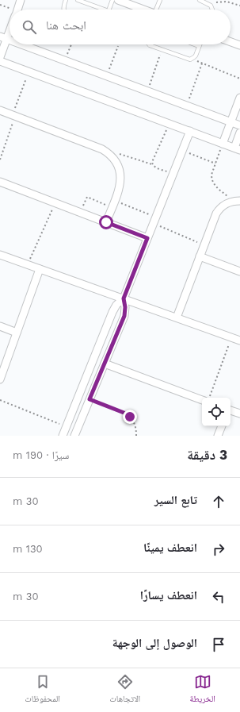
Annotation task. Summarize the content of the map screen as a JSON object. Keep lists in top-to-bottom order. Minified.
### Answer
{"page":{"search":"ابحث هنا","heading":["3 دقيقة","سيرًا · 190 m"],"list":[["تابع السير","30 m"],["انعطف يمينًا","130 m"],["انعطف يسارًا","30 m"],"الوصول إلى الوجهة"],"nav":["الخريطة","الاتجاهات","المحفوظات"]}}
